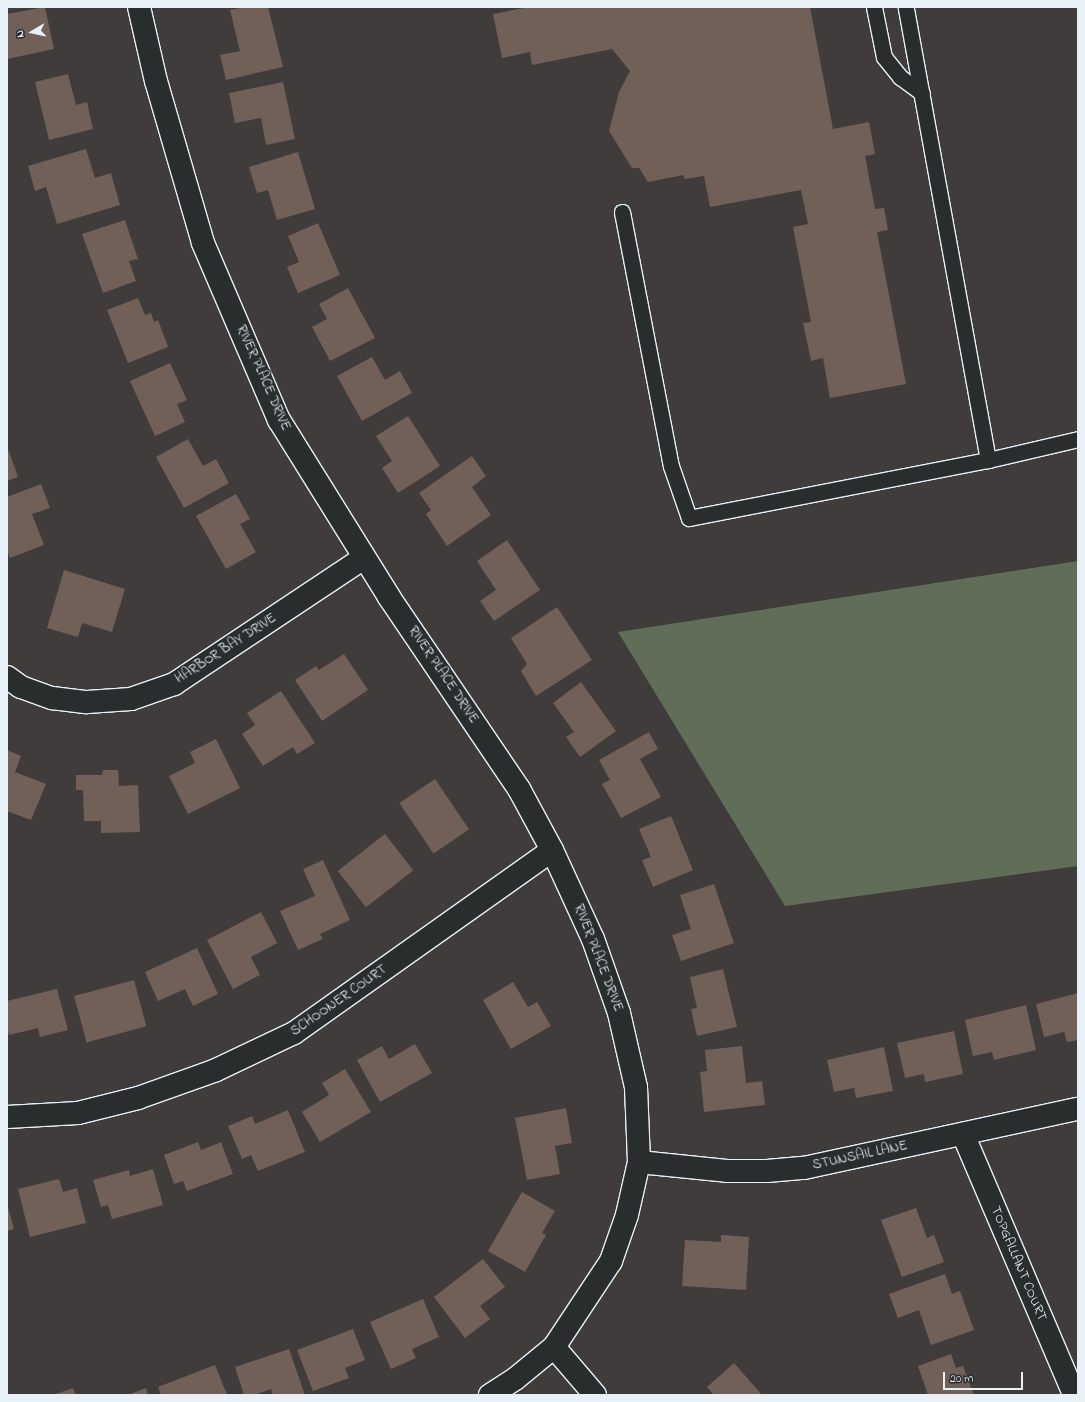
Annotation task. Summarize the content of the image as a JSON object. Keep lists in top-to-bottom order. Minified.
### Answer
{"streets":{"street":["RIVER PLACE DRIVE","HARBOR BAY DRIVE","SCHOONER COURT","STUNSAIL LANE","TOPGALLANT COURT"]},"crossings":[["RIVER PLACE DRIVE","HARBOR BAY DRIVE"],["RIVER PLACE DRIVE","SCHOONER COURT"],["RIVER PLACE DRIVE","STUNSAIL LANE"],["STUNSAIL LANE","TOPGALLANT COURT"]],"scale_bar":"20 m","north":"left"}
